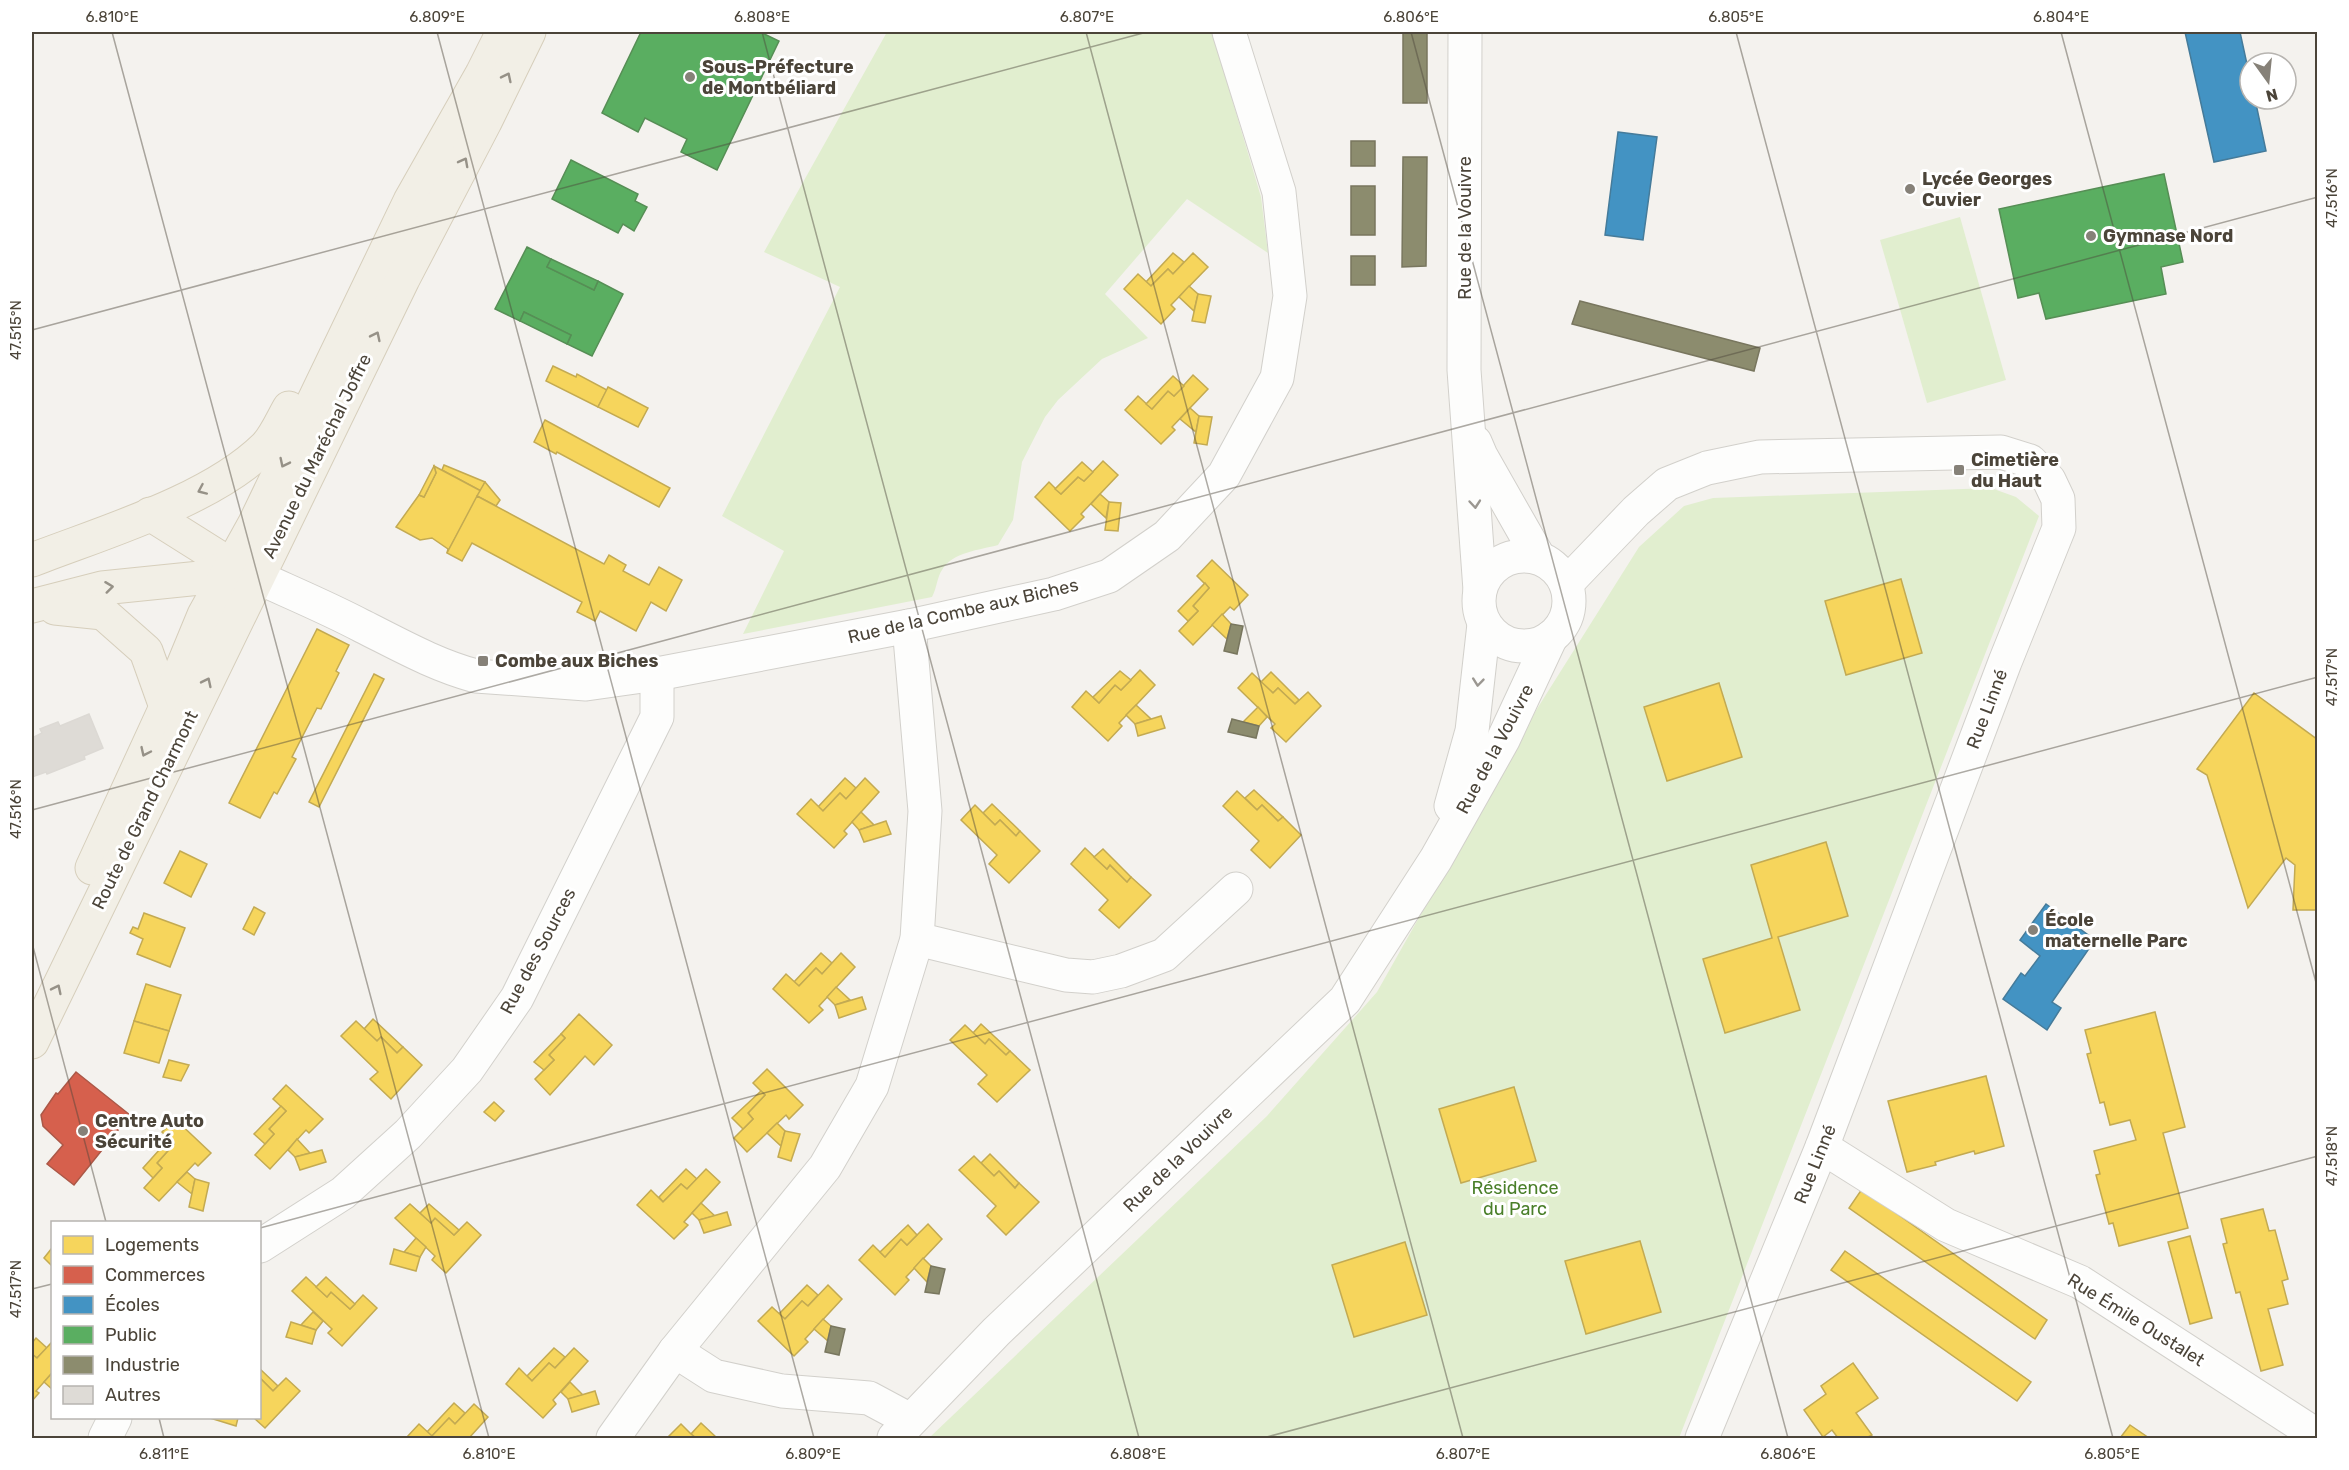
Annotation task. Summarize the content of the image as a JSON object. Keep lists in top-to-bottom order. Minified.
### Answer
{"streets":{"main road":["Avenue du Maréchal Joffre","Route de Grand Charmont"],"street":["Rue de la Vouivre","Rue de la Combe aux Biches","Rue Linné","Rue des Sources","Rue Émile Oustalet"]},"crossings":[["Rue de la Vouivre","Rue Linné"],["Avenue du Maréchal Joffre","Rue de la Combe aux Biches"],["Avenue du Maréchal Joffre","Route de Grand Charmont"],["Rue de la Combe aux Biches","Route de Grand Charmont"],["Rue de la Combe aux Biches","Rue des Sources"],["Rue Linné","Rue Émile Oustalet"]],"parks":["Résidence du Parc"],"places":{"other":["Sous-Préfecture de Montbéliard","Lycée Georges Cuvier","Gymnase Nord","École maternelle Parc","Centre Auto Sécurité"],"transit":["Cimetière du Haut","Combe aux Biches"]},"legend":["Logements","Commerces","Écoles","Public","Industrie","Autres"],"north":"bottom","coordinates":["6.810°E","6.809°E","6.808°E","6.807°E","6.806°E","6.805°E","6.804°E","47.516°N","47.515°N","47.517°N","47.518°N","6.811°E"]}
